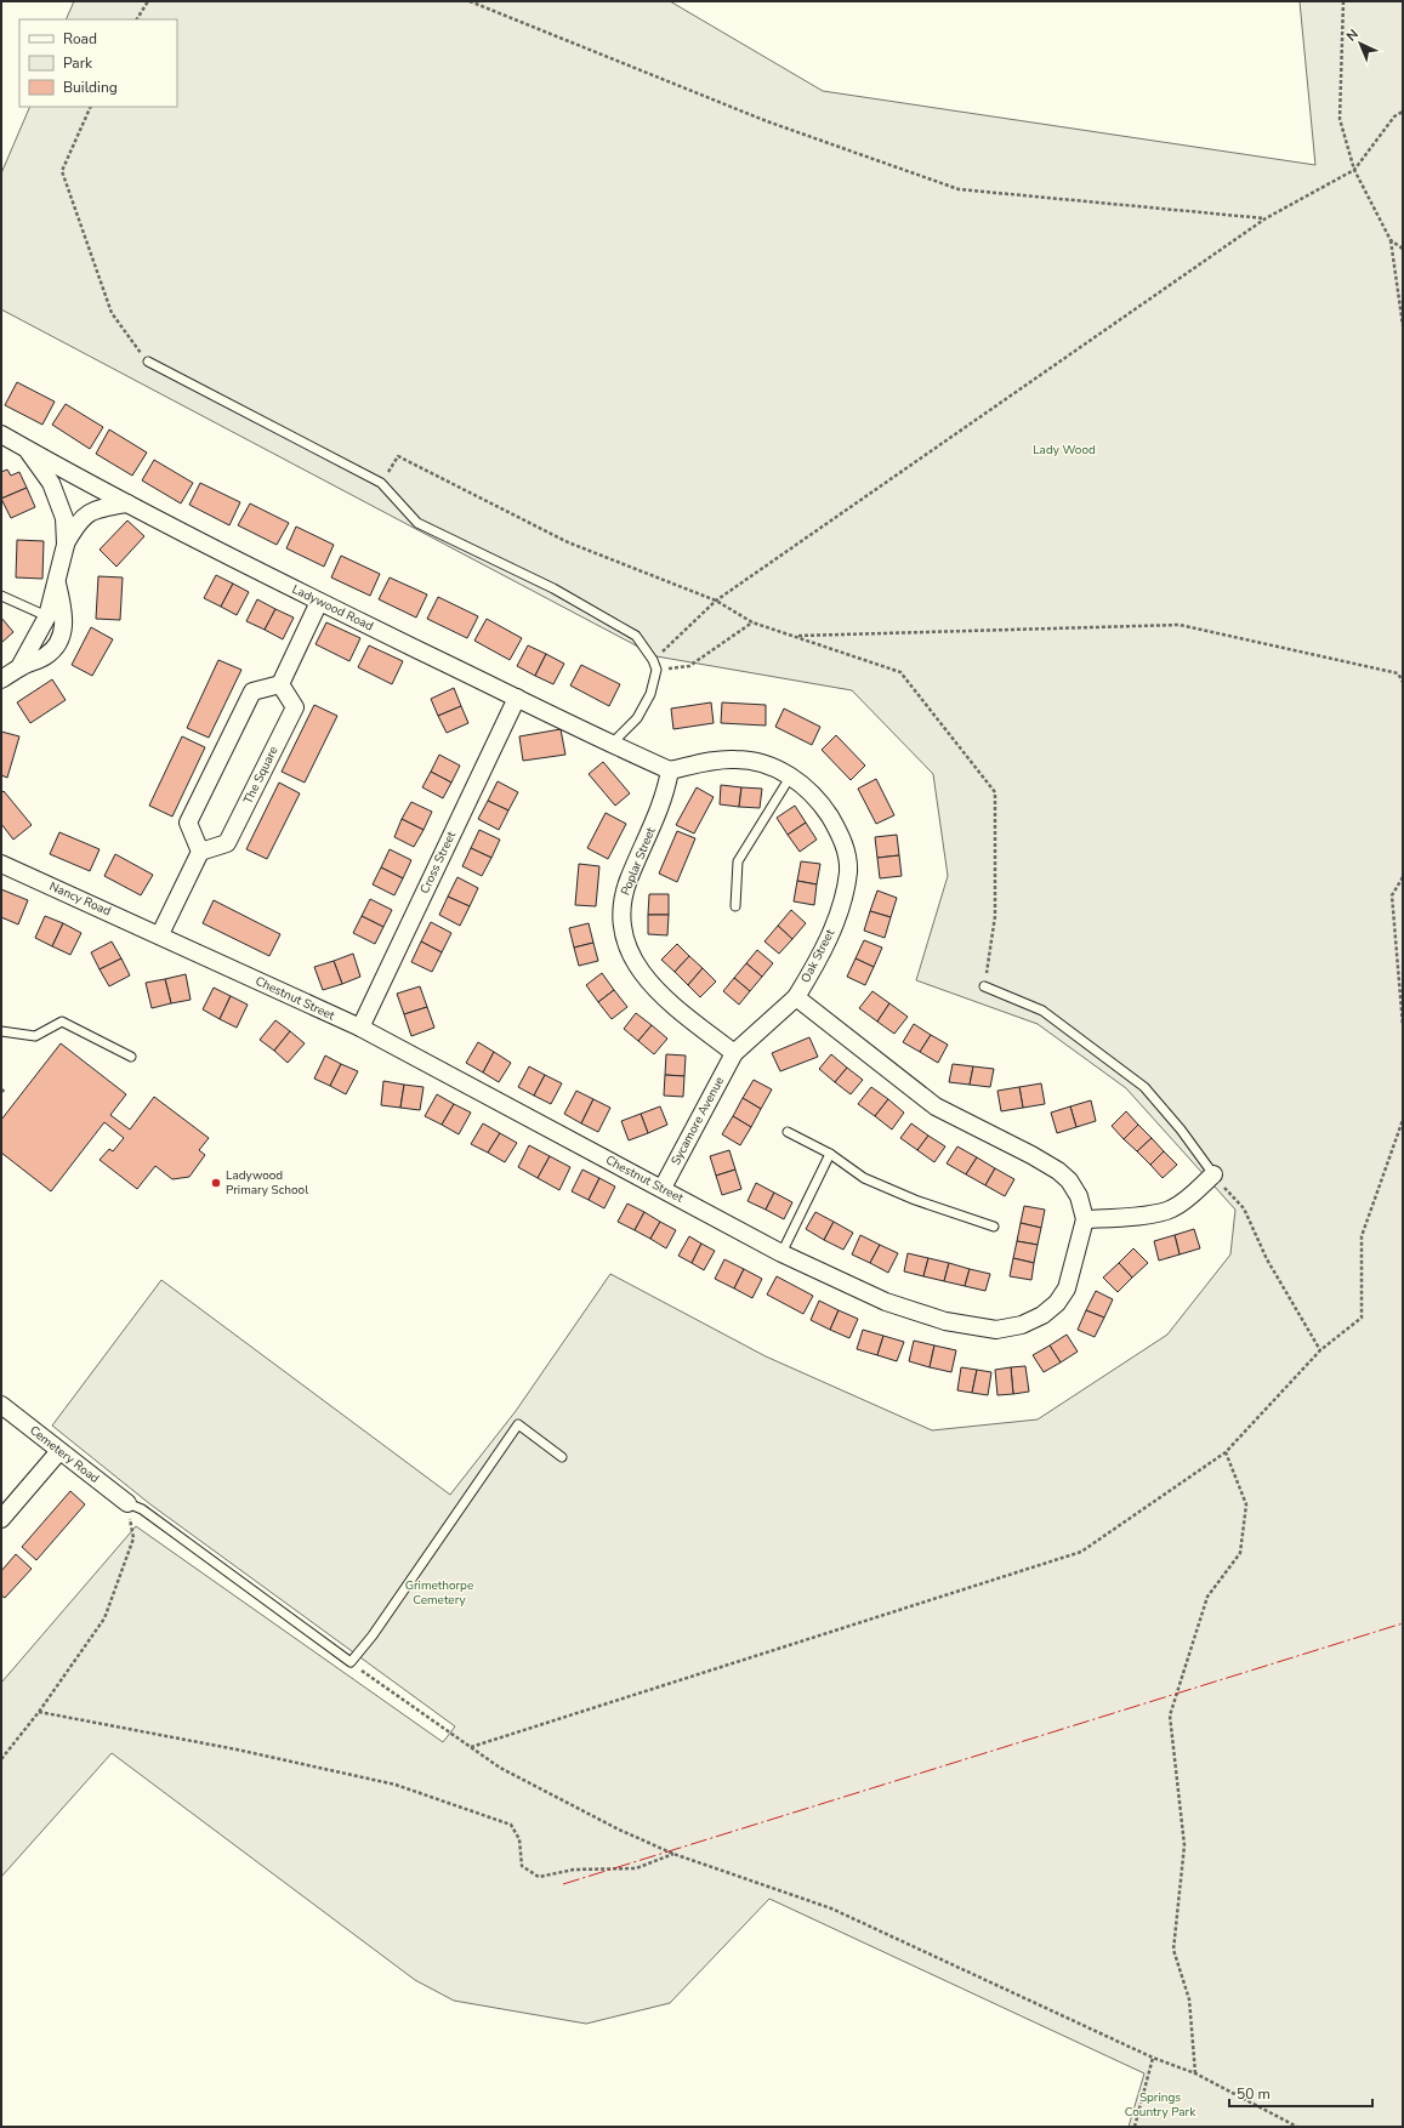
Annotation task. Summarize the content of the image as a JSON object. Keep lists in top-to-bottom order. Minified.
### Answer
{"streets":{"street":["Ladywood Road","The Square","Poplar Street","Cross Street","Nancy Road","Oak Street","Chestnut Street","Sycamore Avenue","Cemetery Road"]},"crossings":[["Ladywood Road","Poplar Street"],["Ladywood Road","Cross Street"],["Ladywood Road","Oak Street"],["Poplar Street","Oak Street"],["Poplar Street","Sycamore Avenue"],["Cross Street","Chestnut Street"],["Nancy Road","Chestnut Street"],["Oak Street","Chestnut Street"],["Chestnut Street","Sycamore Avenue"]],"parks":["Lady Wood","Grimethorpe Cemetery","Springs Country Park"],"places":["Ladywood Primary School"],"legend":["Road","Park","Building"],"scale_bar":"50 m","north":"top left"}
